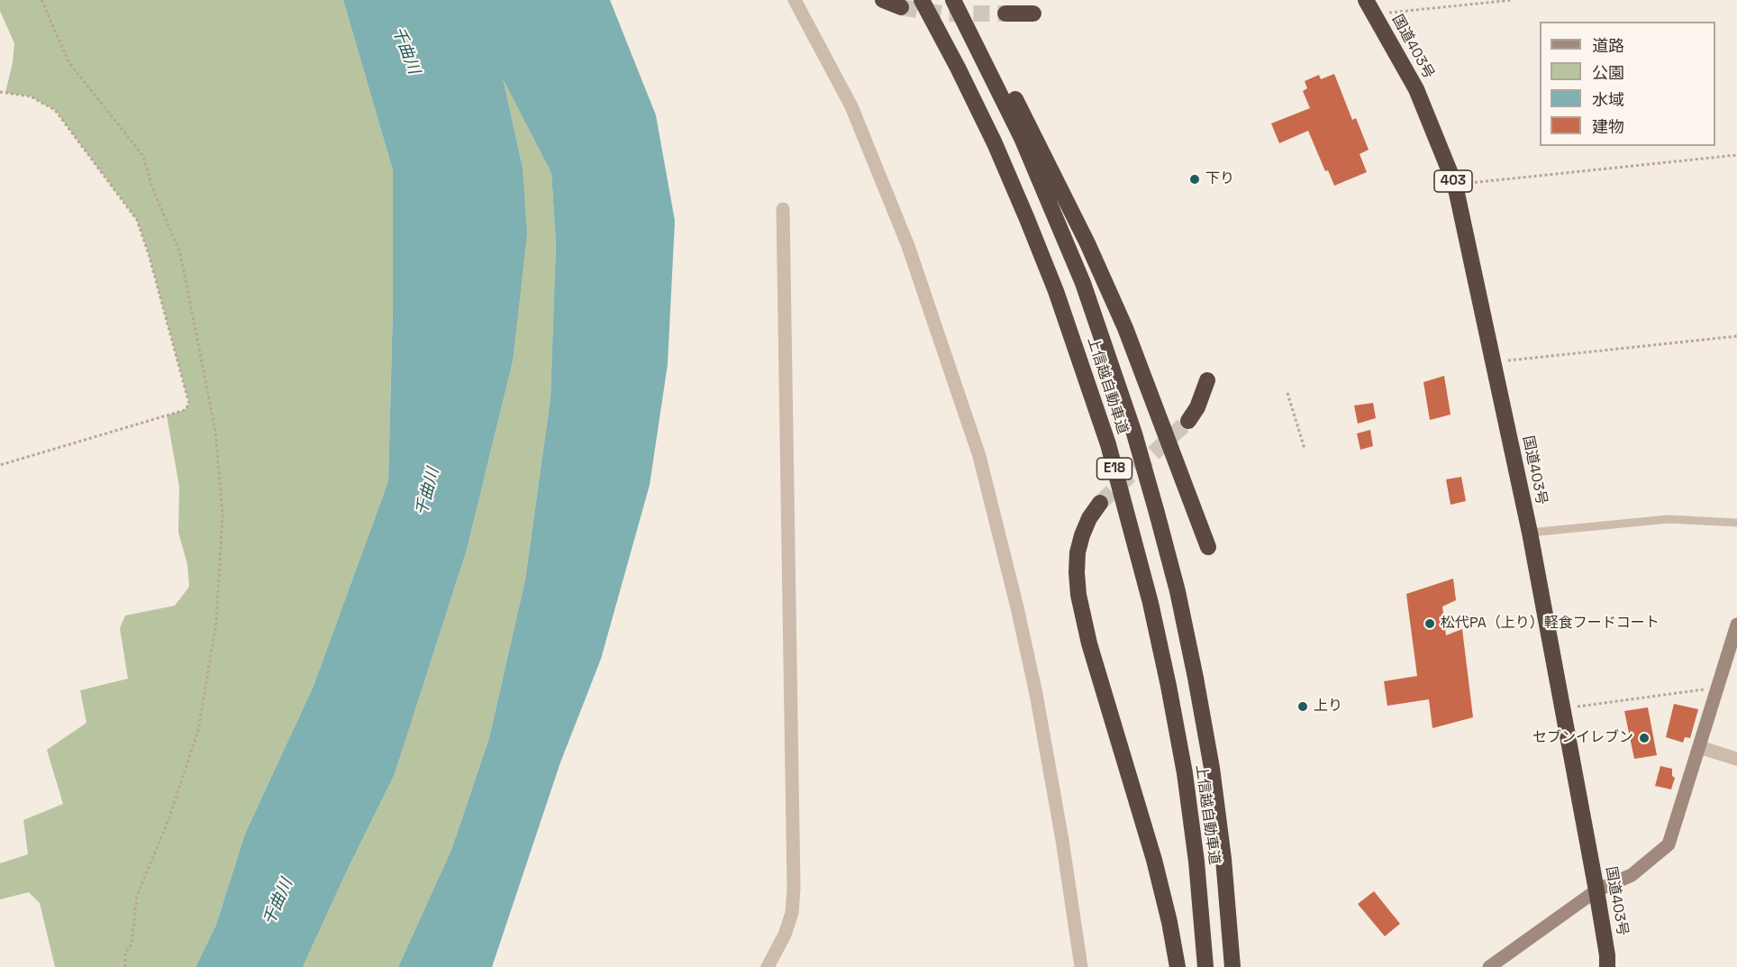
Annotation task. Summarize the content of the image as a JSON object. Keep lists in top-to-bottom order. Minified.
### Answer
{"streets":{"highway":["国道403号","403","上信越自動車道","E18"]},"water":["千曲川"],"places":["下り","松代PA（上り）軽食フードコート","上り","セブンイレブン"],"legend":["道路","公園","水域","建物"]}
